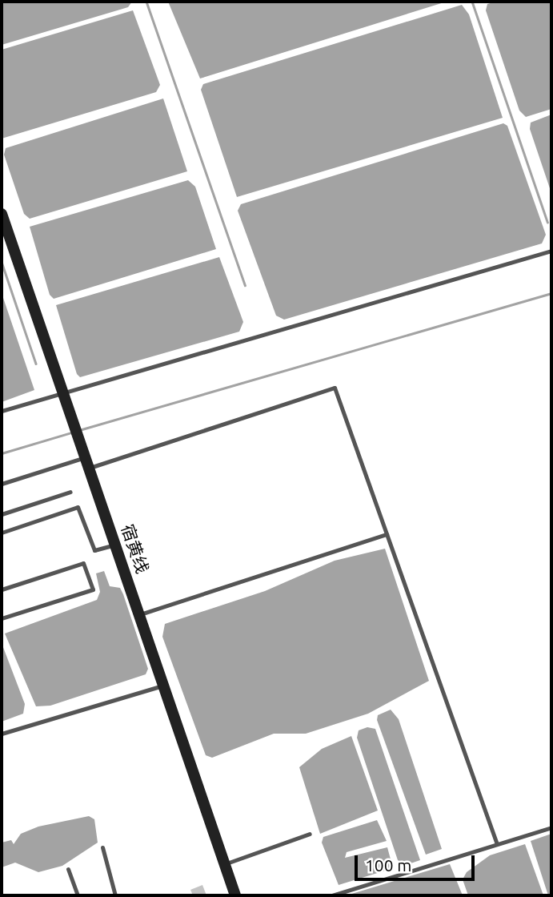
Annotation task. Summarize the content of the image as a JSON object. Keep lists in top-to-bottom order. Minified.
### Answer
{"streets":{"main road":["宿黄线"]},"scale_bar":"100 m"}
